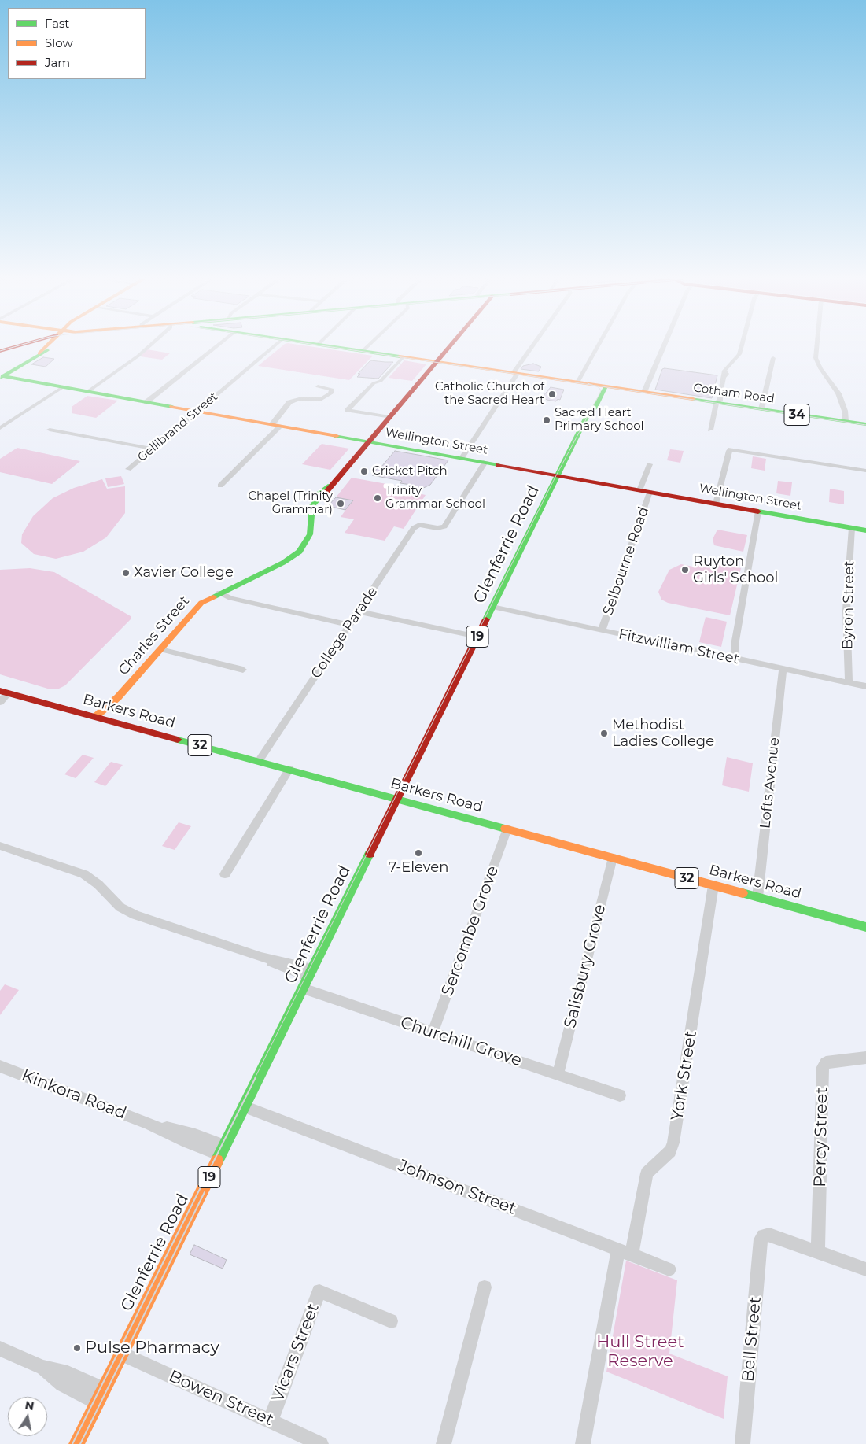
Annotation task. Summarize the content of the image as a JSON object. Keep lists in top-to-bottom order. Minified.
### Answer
{"streets":{"main road":["Cotham Road","34","Wellington Street","Glenferrie Road","Charles Street","19","Barkers Road","32"],"street":["Gellibrand Street","Selbourne Road","Byron Street","College Parade","Fitzwilliam Street","Lofts Avenue","Sercombe Grove","Salisbury Grove","Churchill Grove","York Street","Kinkora Road","Percy Street","Johnson Street","Bell Street","Vicars Street","Bowen Street"]},"crossings":[["Cotham Road","Glenferrie Road"],["Cotham Road","Charles Street"],["Gellibrand Street","Wellington Street"],["Wellington Street","Glenferrie Road"],["Wellington Street","Selbourne Road"],["Wellington Street","Byron Street"],["Wellington Street","College Parade"],["Wellington Street","Charles Street"],["Glenferrie Road","Fitzwilliam Street"],["Glenferrie Road","Barkers Road"],["Glenferrie Road","Churchill Grove"],["Glenferrie Road","Kinkora Road"],["Glenferrie Road","Johnson Street"],["Glenferrie Road","Bowen Street"],["Selbourne Road","Fitzwilliam Street"],["Byron Street","Fitzwilliam Street"],["College Parade","Barkers Road"],["Charles Street","Barkers Road"],["Fitzwilliam Street","Lofts Avenue"],["Barkers Road","Lofts Avenue"],["Barkers Road","Sercombe Grove"],["Barkers Road","Salisbury Grove"],["Barkers Road","York Street"],["Sercombe Grove","Churchill Grove"],["Salisbury Grove","Churchill Grove"],["York Street","Johnson Street"],["Percy Street","Bell Street"],["Vicars Street","Bowen Street"]],"parks":["Hull Street Reserve"],"places":["Catholic Church of the Sacred Heart","Sacred Heart Primary School","Cricket Pitch","Trinity Grammar School","Chapel (Trinity Grammar)","Ruyton Girls' School","Xavier College","Methodist Ladies College","7-Eleven","Pulse Pharmacy"],"legend":["Fast","Slow","Jam"],"north":"top"}
